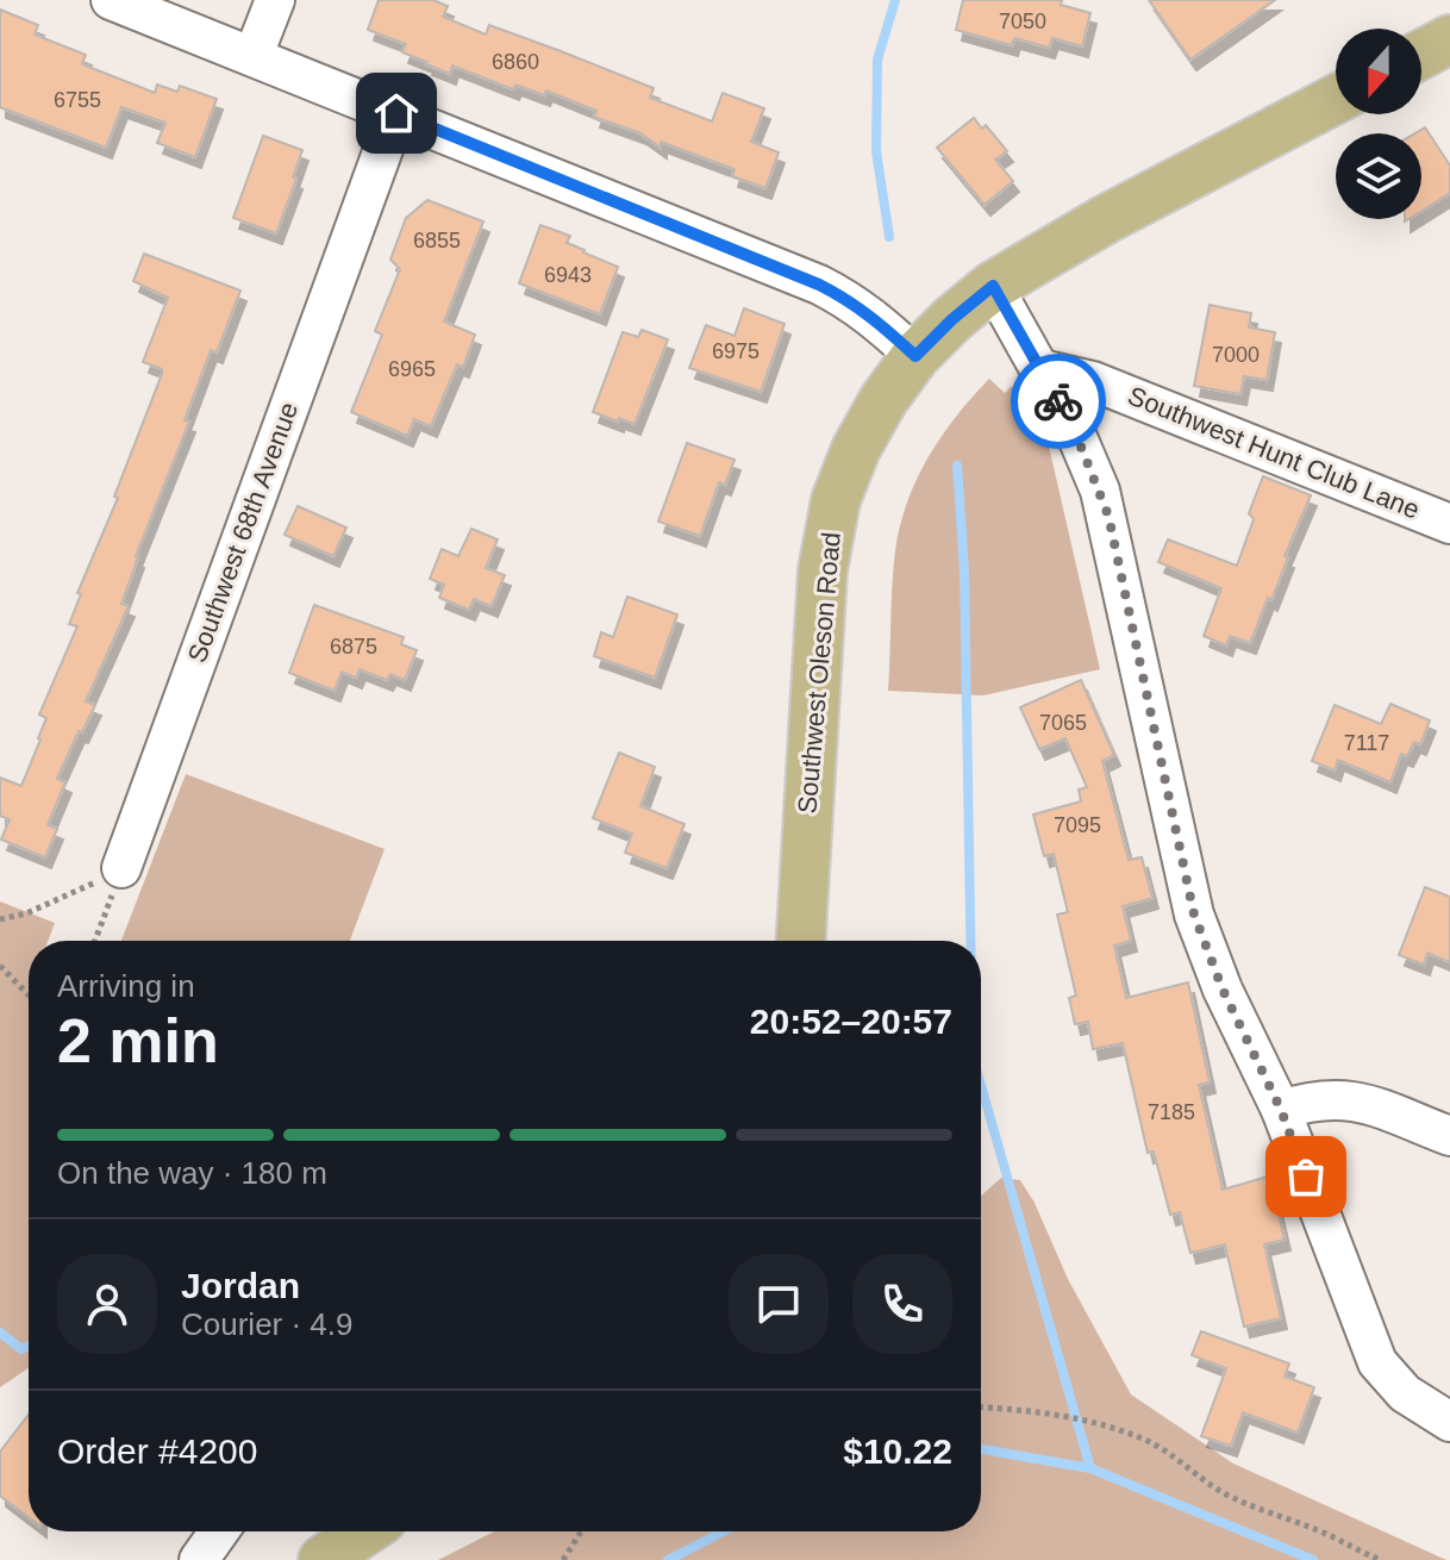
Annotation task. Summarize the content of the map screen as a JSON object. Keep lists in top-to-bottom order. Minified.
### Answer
{"streets":{"main road":["Southwest Oleson Road"],"street":["Southwest Hunt Club Lane","Southwest 68th Avenue"]},"house_numbers":["7050","6860","6755","6855","6943","6975","7000","6965","6875","7065","7117","7095","7185"],"north":"bottom","page":{"heading":["2 min","Arriving in","20:52–20:57"],"panel":["Jordan","Courier · 4.9","Order #4200","$10.22"],"bar":"On the way · 180 m"}}
